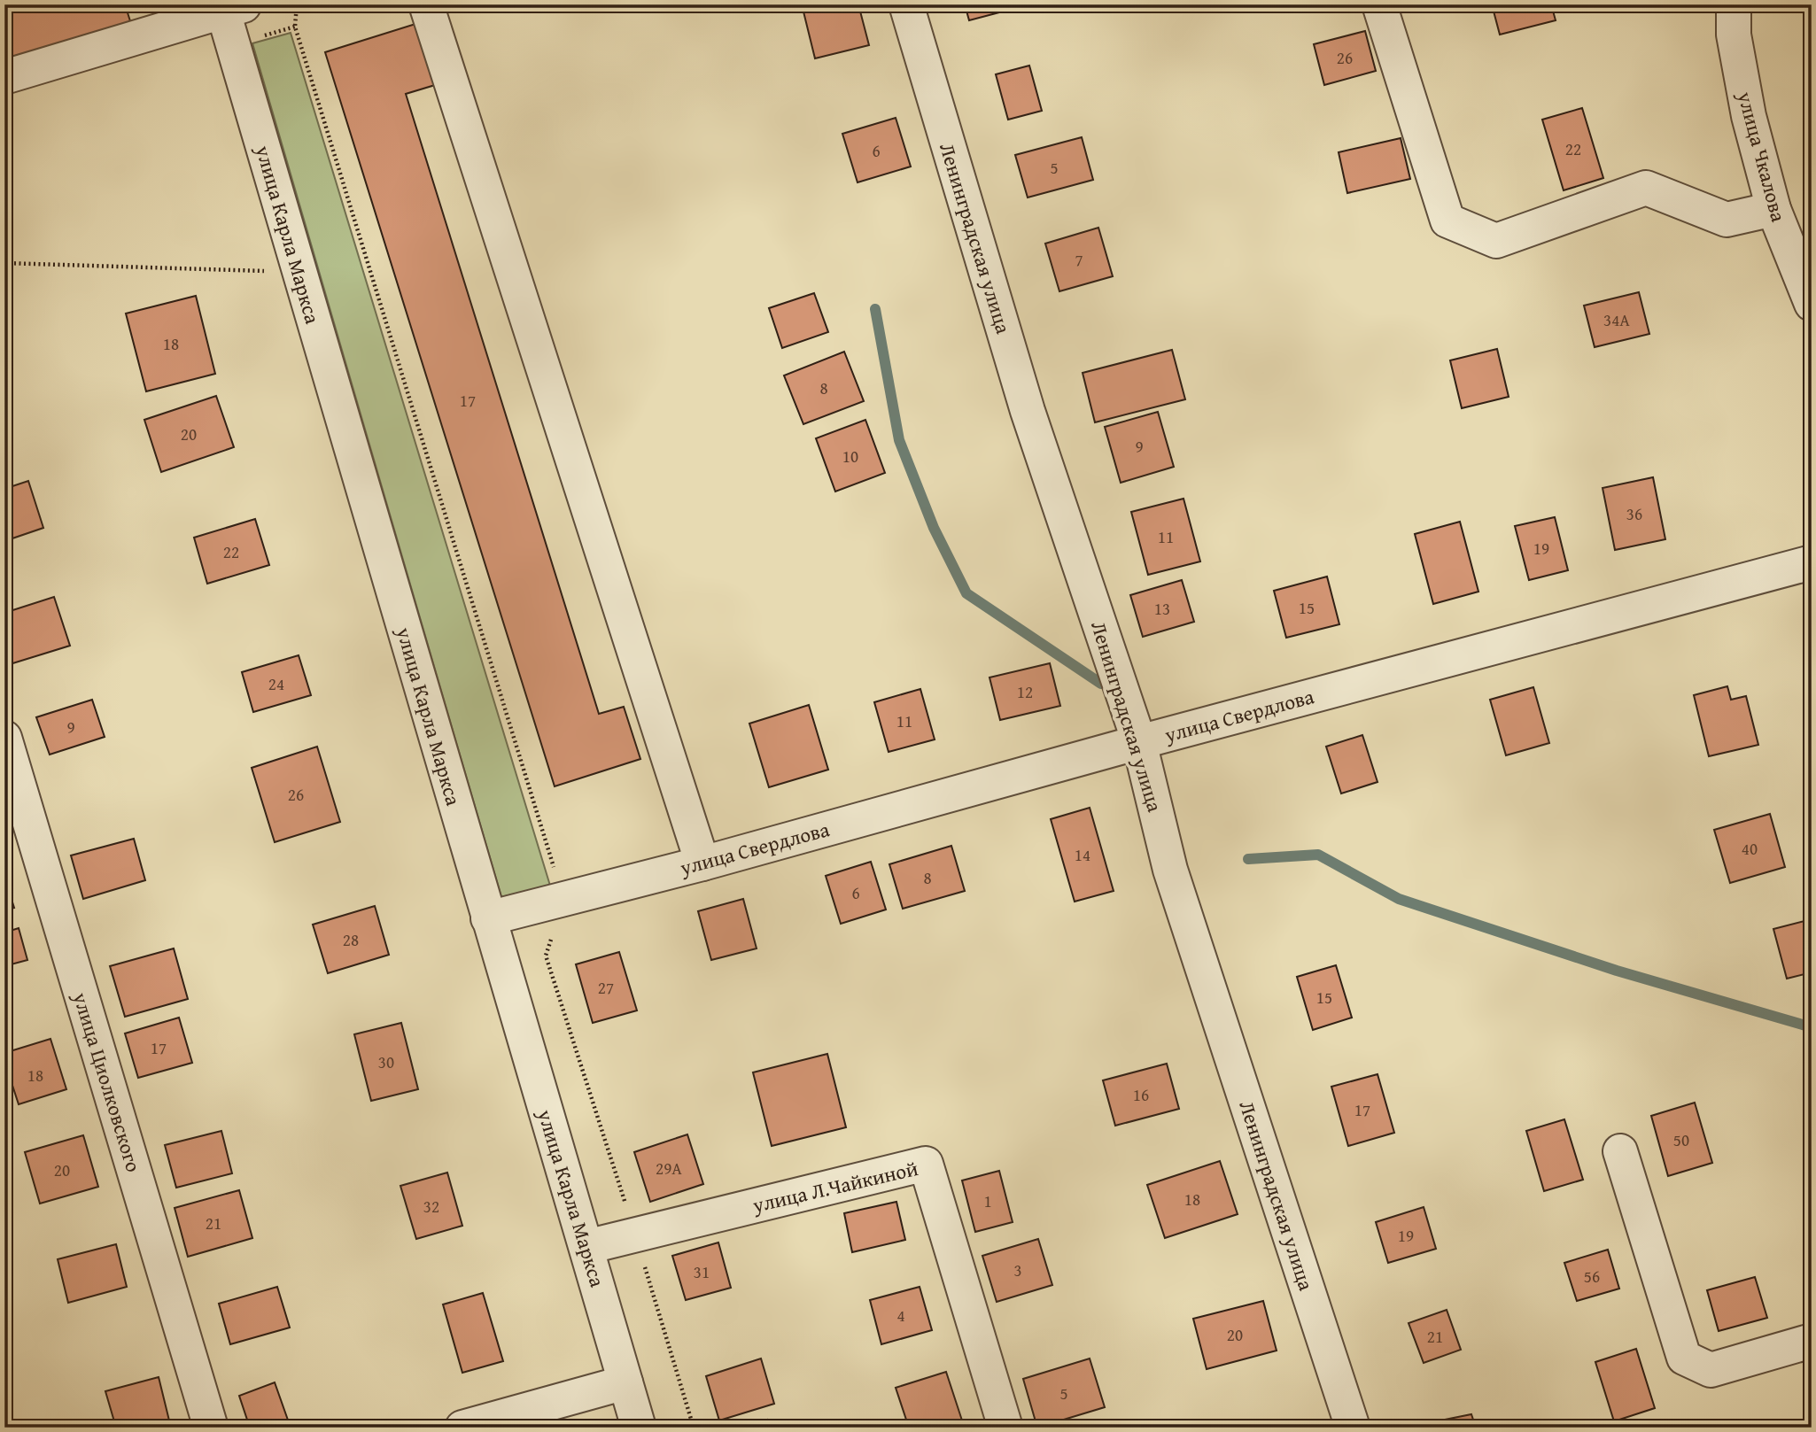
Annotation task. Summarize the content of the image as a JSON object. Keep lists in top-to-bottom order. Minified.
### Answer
{"streets":{"street":["улица Чкалова","улица Карла Маркса","Ленинградская улица","улица Свердлова","улица Циолковского","улица Л.Чайкиной"]},"crossings":[["улица Карла Маркса","улица Свердлова"],["улица Карла Маркса","улица Л.Чайкиной"],["Ленинградская улица","улица Свердлова"]],"house_numbers":["26","22","6","5","7","34А","18","8","17","20","9","10","36","11","19","22","15","13","24","12","11","9","26","40","14","8","6","28","27","15","17","30","18","16","17","50","29А","20","18","1","32","21","19","3","31","56","4","20","21","5"]}
